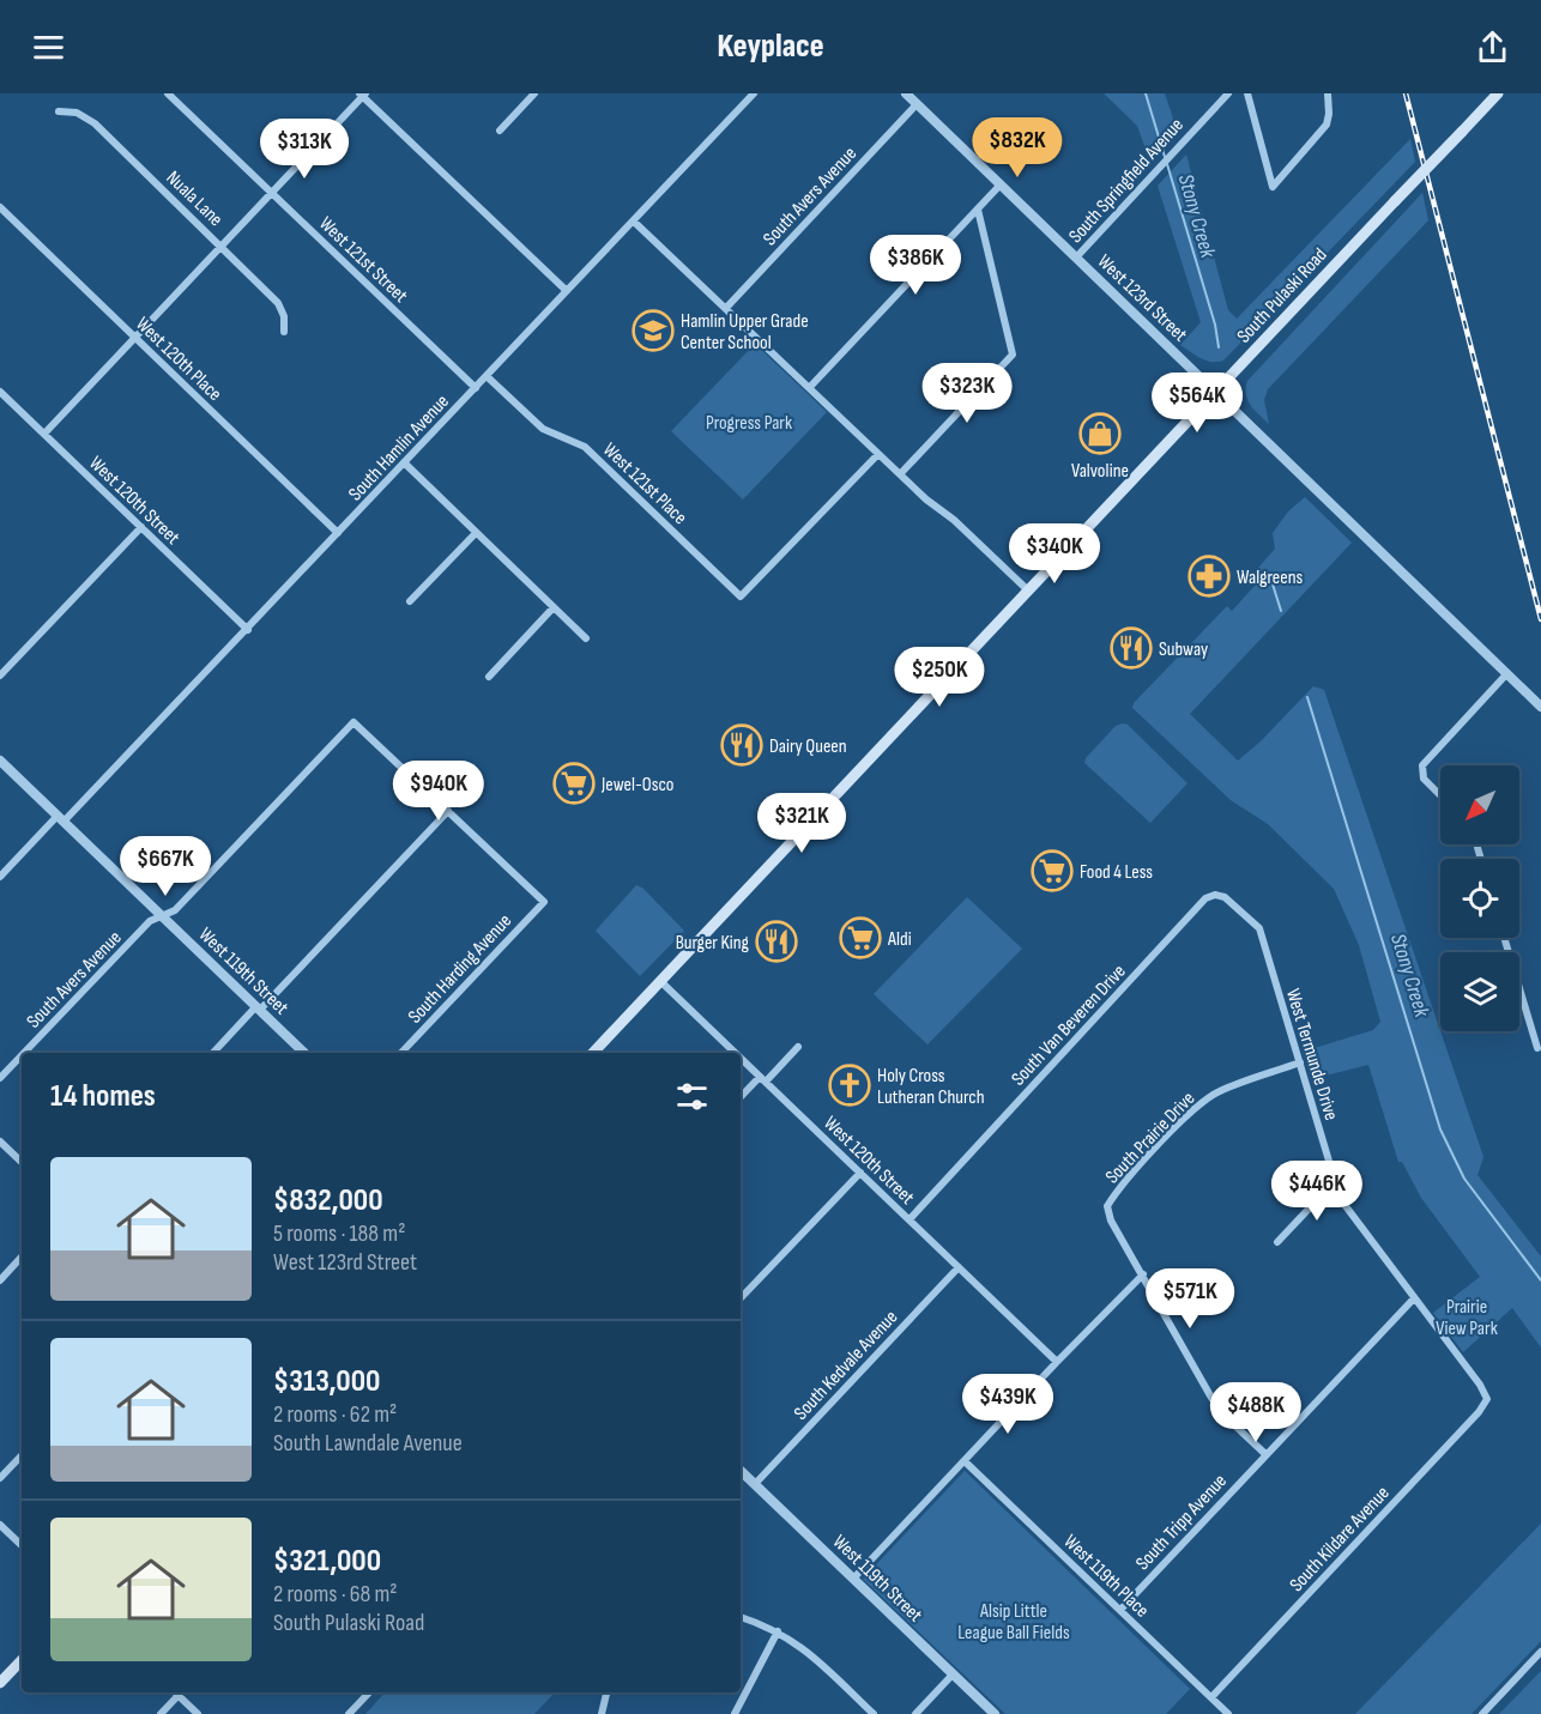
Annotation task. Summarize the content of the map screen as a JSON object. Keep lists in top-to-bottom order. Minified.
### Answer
{"streets":{"main road":["South Pulaski Road"],"street":["South Springfield Avenue","South Avers Avenue","Nuala Lane","West 121st Street","West 123rd Street","West 120th Place","South Hamlin Avenue","West 121st Place","West 120th Street","South Harding Avenue","West 119th Street","South Van Beveren Drive","West Termunde Drive","South Prairie Drive","South Kedvale Avenue","South Tripp Avenue","South Kildare Avenue","West 119th Place"]},"crossings":[["South Springfield Avenue","West 123rd Street"],["South Avers Avenue","West 123rd Street"],["South Avers Avenue","South Harding Avenue"],["South Avers Avenue","West 119th Street"],["West 121st Street","South Hamlin Avenue"],["South Pulaski Road","West 123rd Street"],["South Pulaski Road","West 120th Street"],["West 120th Place","South Hamlin Avenue"],["South Hamlin Avenue","West 121st Place"],["South Hamlin Avenue","West 120th Street"],["South Hamlin Avenue","West 119th Street"],["West 120th Street","South Van Beveren Drive"],["West 120th Street","South Kedvale Avenue"],["West 119th Street","South Kedvale Avenue"],["South Van Beveren Drive","West Termunde Drive"],["West Termunde Drive","South Prairie Drive"],["West Termunde Drive","South Tripp Avenue"],["West Termunde Drive","South Kildare Avenue"],["South Tripp Avenue","West 119th Place"],["South Kildare Avenue","West 119th Place"]],"water":["Stony Creek"],"parks":["Progress Park","Prairie View Park","Alsip Little League Ball Fields"],"places":{"school or university":["Hamlin Upper Grade Center School"],"shop":["Valvoline"],"pharmacy":["Walgreens"],"restaurant":["Subway","Dairy Queen","Burger King"],"supermarket":["Jewel-Osco","Food 4 Less","Aldi"],"church":["Holy Cross Lutheran Church"]},"north":"bottom left","page":{"header":"Keyplace","price":["$832K","$313K","$386K","$323K","$564K","$340K","$250K","$940K","$321K","$667K","$446K","$571K","$439K","$488K"],"heading":"14 homes","list":[{"name":"$832,000","note":"5 rooms · 188 m² · West 123rd Street"},{"name":"$313,000","note":"2 rooms · 62 m² · South Lawndale Avenue"},{"name":"$321,000","note":"2 rooms · 68 m² · South Pulaski Road"}]}}
